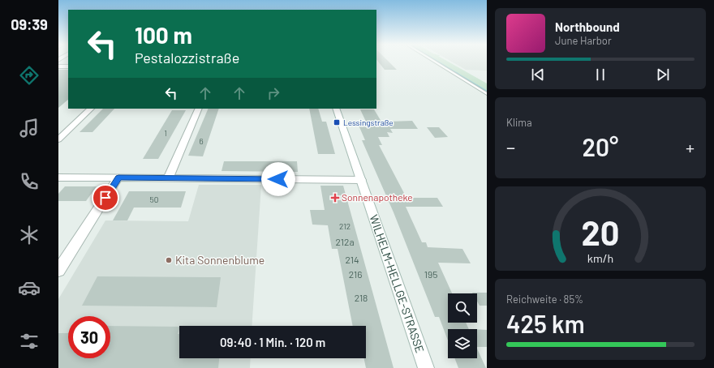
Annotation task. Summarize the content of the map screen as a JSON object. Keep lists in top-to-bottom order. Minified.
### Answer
{"streets":{"street":["WILHELM-HELLGE-STRASSE"]},"places":{"transit":["Lessingstraße"],"health":["Sonnenapotheke"],"other":["Kita Sonnenblume"]},"house_numbers":["1","6","50","212","212a","214","216","195","218"],"page":{"tabs":"09:39","turn":["100 m","Pestalozzistraße"],"song":["Northbound","June Harbor"],"tile":["Klima",["Reichweite · 85%","425 km"]],"heat":["−","20°","+"],"limit":"30","trip":"09:40 · 1 Min. · 120 m","gauge":["20","km/h"]}}
